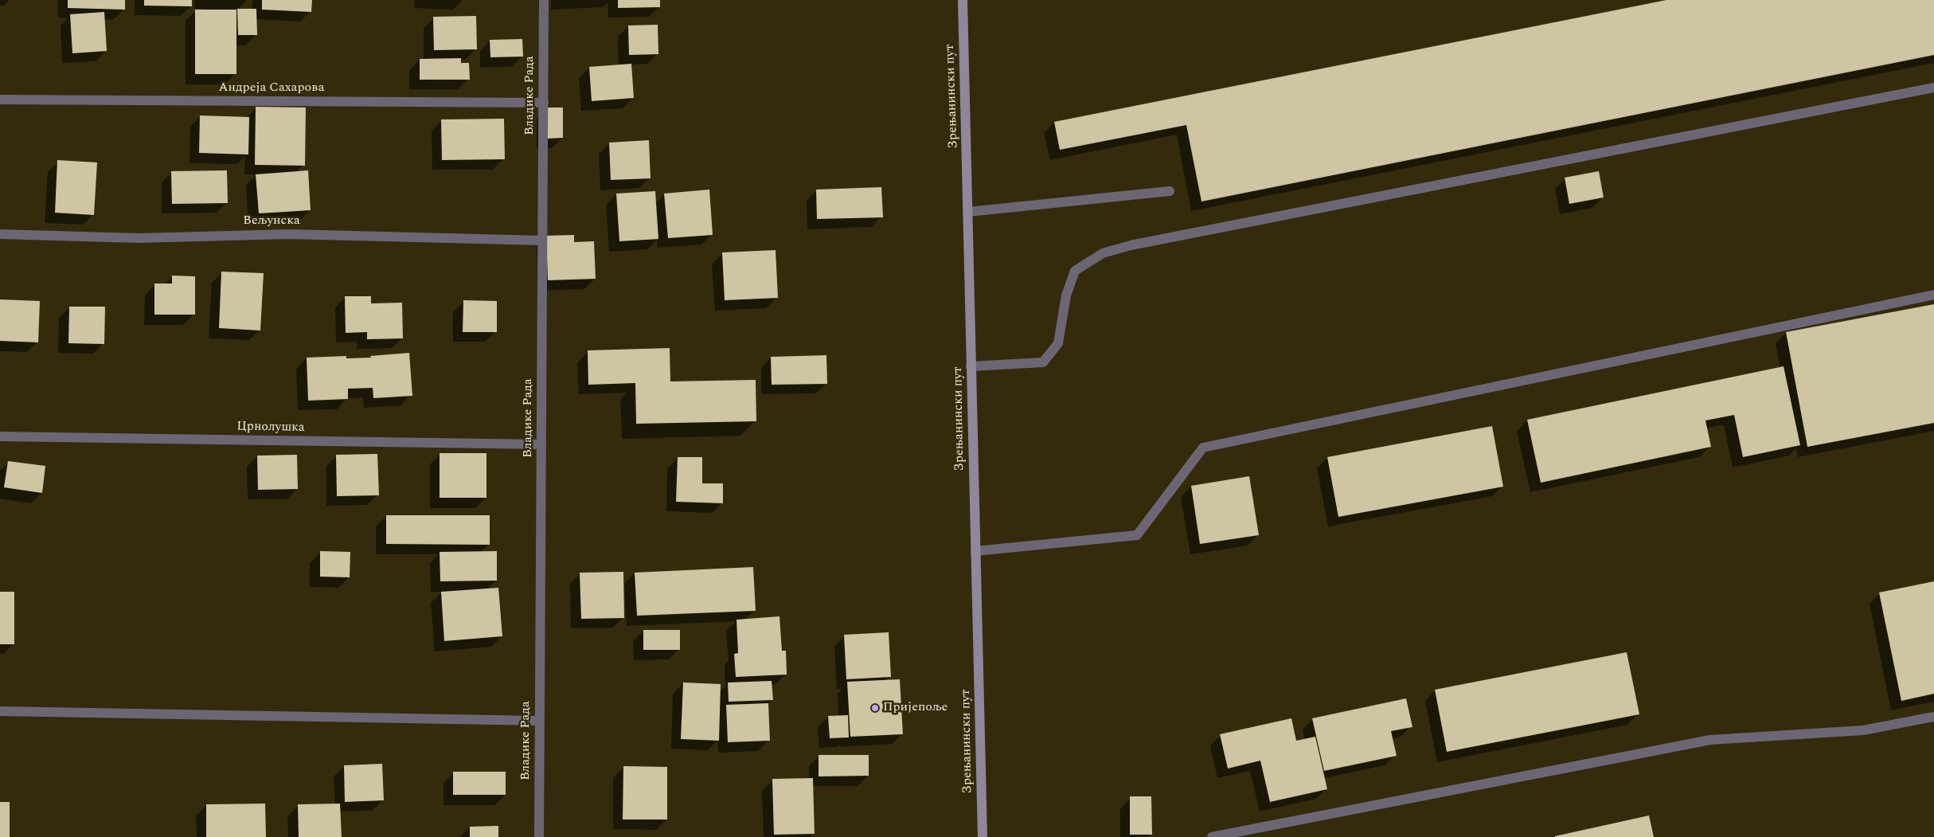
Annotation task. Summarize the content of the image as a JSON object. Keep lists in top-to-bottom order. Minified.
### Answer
{"streets":{"main road":["Зрењанински пут"],"street":["Андреја Сахарова","Владике Рада","Вељунска","Црнолушка"]},"crossings":[["Андреја Сахарова","Владике Рада"],["Владике Рада","Вељунска"],["Владике Рада","Црнолушка"]],"places":["Пријепоље"]}
